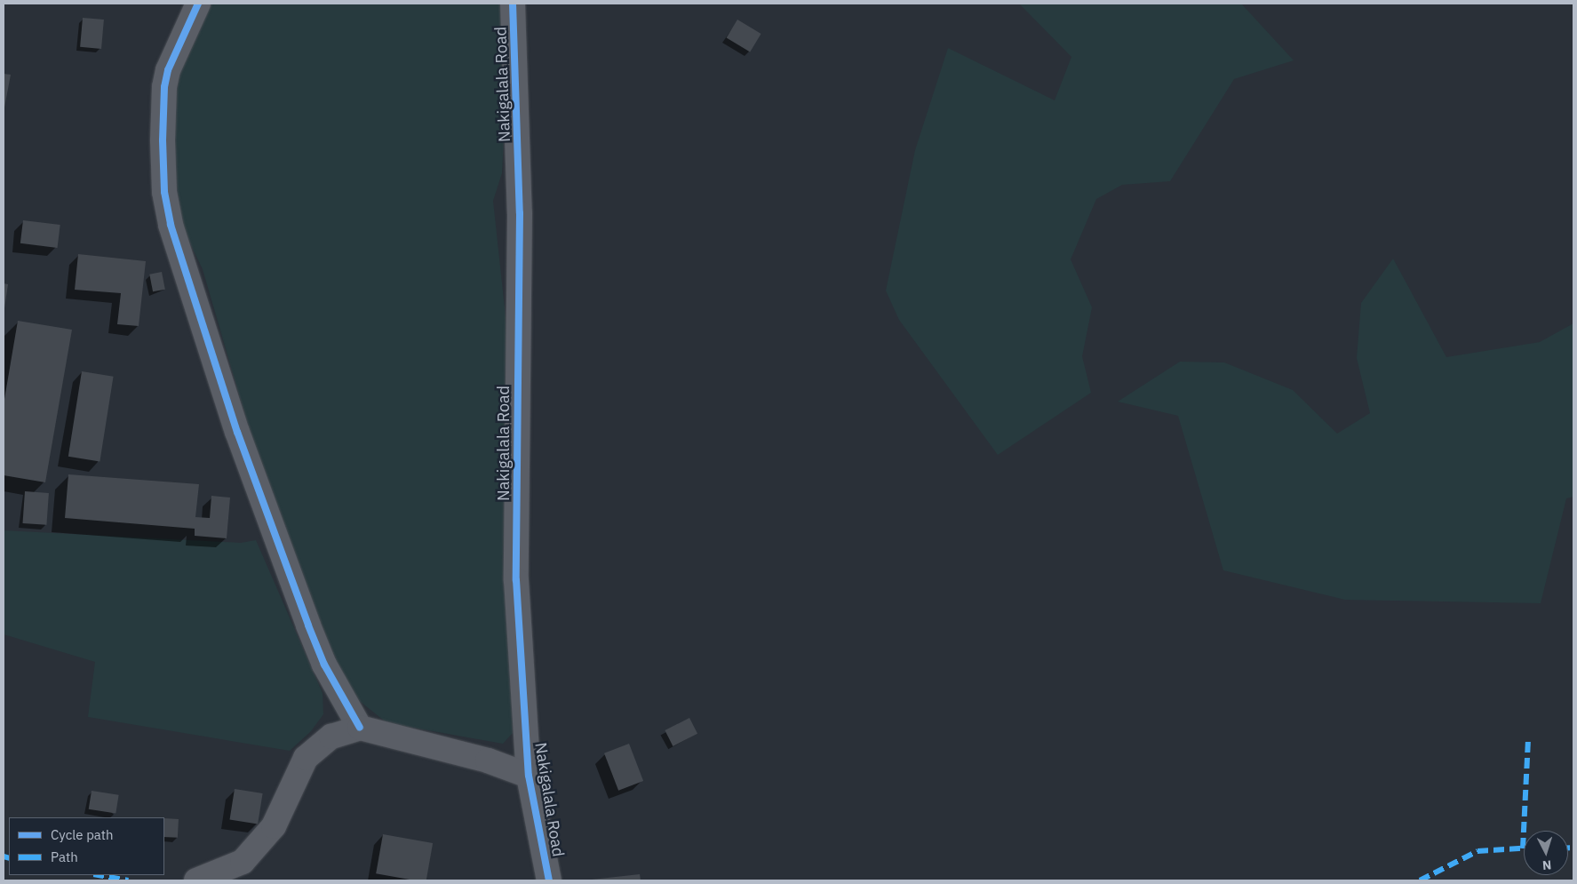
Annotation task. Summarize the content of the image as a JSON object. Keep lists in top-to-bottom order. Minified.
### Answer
{"streets":{"street":["Nakigalala Road"]},"legend":["Cycle path","Path"],"north":"bottom"}
